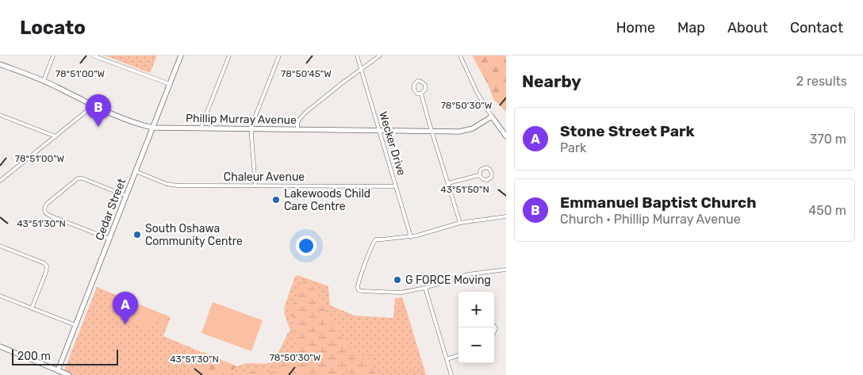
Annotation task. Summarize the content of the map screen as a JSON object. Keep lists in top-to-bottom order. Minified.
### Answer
{"streets":{"street":["Phillip Murray Avenue","Wecker Drive","Chaleur Avenue","Cedar Street"]},"crossings":[["Phillip Murray Avenue","Wecker Drive"],["Phillip Murray Avenue","Cedar Street"],["Wecker Drive","Chaleur Avenue"],["Chaleur Avenue","Cedar Street"]],"places":["Lakewoods Child Care Centre","South Oshawa Community Centre","G FORCE Moving"],"scale_bar":"200 m","page":{"header":"Locato","nav":["Home","Map","About","Contact"],"heading":["Nearby","2 results"],"pins":["B","A"],"list":[{"mark":"A","name":"Stone Street Park","note":"Park","value":"370 m"},{"mark":"B","name":"Emmanuel Baptist Church","note":"Church · Phillip Murray Avenue","value":"450 m"}],"map_buttons":["+","−"],"scale":"200 m"},"coordinates":["78°51'00\"W","78°50'45\"W","78°50'30\"W","43°51'50\"N","43°51'30\"N"]}
